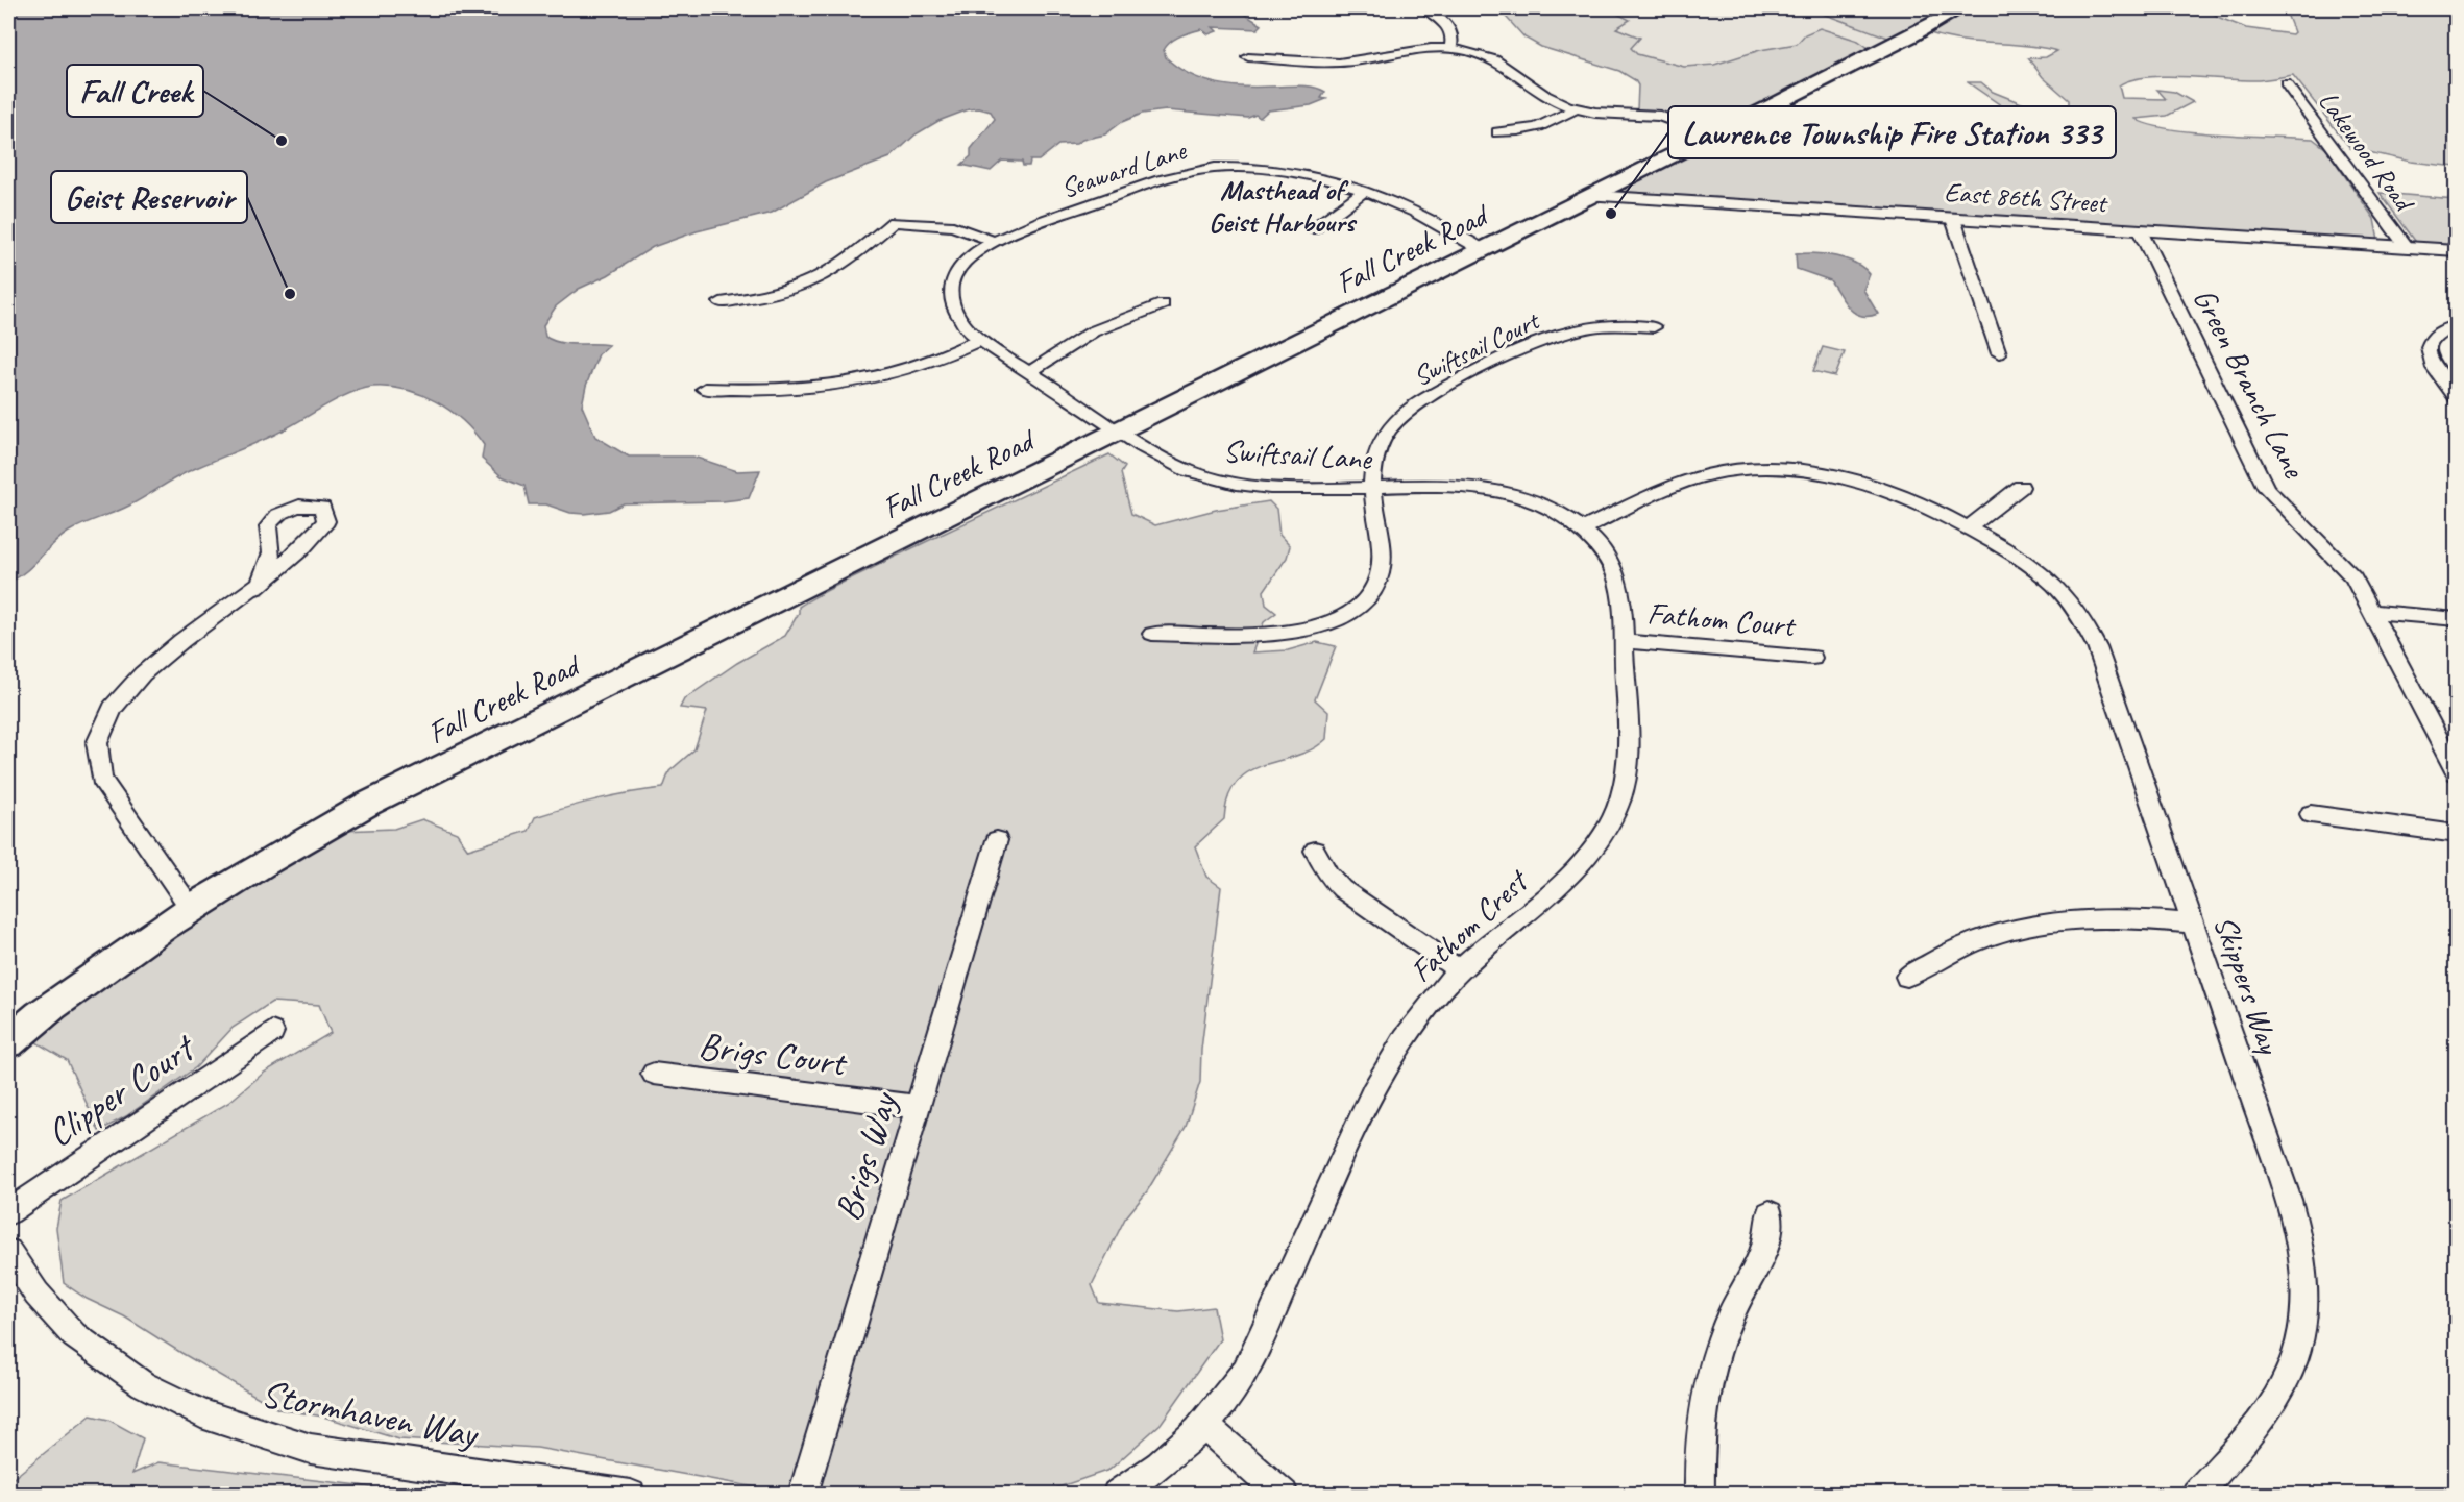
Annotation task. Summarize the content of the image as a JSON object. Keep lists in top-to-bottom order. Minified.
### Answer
{"streets":{"main road":["Fall Creek Road"],"street":["Lakewood Road","Seaward Lane","East 86th Street","Swiftsail Court","Green Branch Lane","Swiftsail Lane","Fathom Court","Fathom Crest","Skippers Way","Brigs Court","Clipper Court","Brigs Way","Stormhaven Way"]},"crossings":[["Lakewood Road","East 86th Street"],["Seaward Lane","Fall Creek Road"],["Seaward Lane","Swiftsail Lane"],["East 86th Street","Fall Creek Road"],["East 86th Street","Green Branch Lane"],["Fall Creek Road","Swiftsail Lane"],["Swiftsail Court","Swiftsail Lane"],["Swiftsail Lane","Fathom Crest"],["Swiftsail Lane","Skippers Way"],["Fathom Court","Fathom Crest"],["Fathom Crest","Skippers Way"],["Brigs Court","Brigs Way"]],"districts":["Masthead of Geist Harbours"],"places":["Fall Creek","Lawrence Township Fire Station 333","Geist Reservoir"]}
